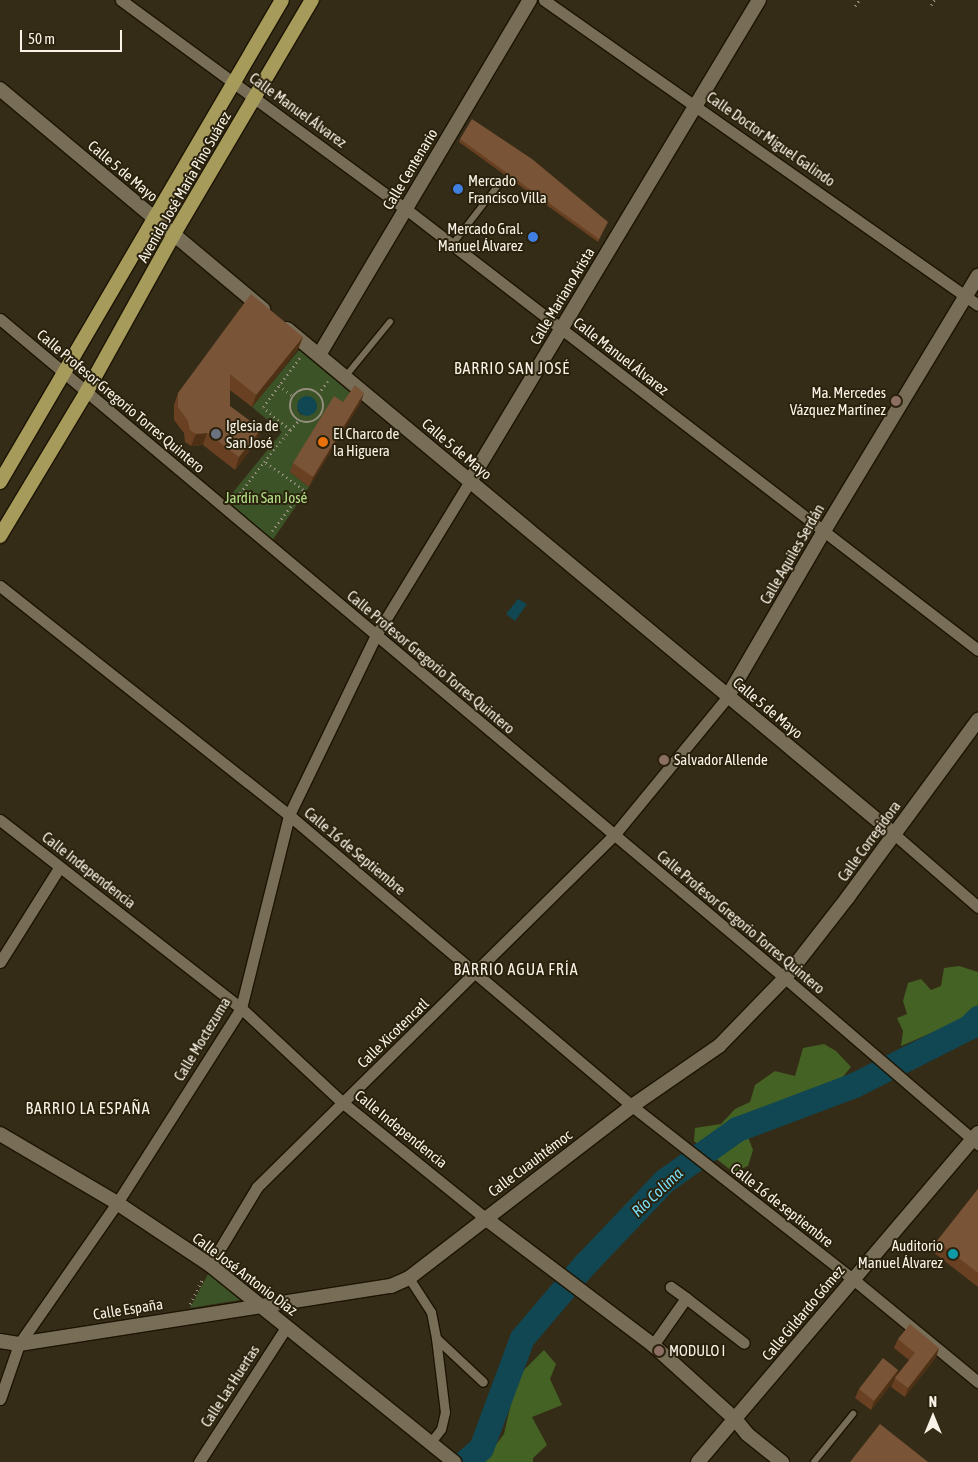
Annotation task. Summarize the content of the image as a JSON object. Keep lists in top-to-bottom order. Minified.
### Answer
{"streets":{"main road":["Avenida José María Pino Suárez"],"street":["Calle Manuel Álvarez","Calle Doctor Miguel Galindo","Calle Centenario","Calle 5 de Mayo","Calle Mariano Arista","Calle Profesor Gregorio Torres Quintero","Calle Aquiles Serdán","Calle Corregidora","Calle 16 de Septiembre","Calle Independencia","Calle Xicotencatl","Calle Moctezuma","Calle Cuauhtémoc","Calle 16 de septiembre","Calle José Antonio Díaz","Calle España","Calle Gildardo Gómez","Calle Las Huertas"]},"crossings":[["Calle Manuel Álvarez","Calle Centenario"],["Calle Manuel Álvarez","Avenida José María Pino Suárez"],["Calle Manuel Álvarez","Calle Mariano Arista"],["Calle Manuel Álvarez","Calle Aquiles Serdán"],["Calle Doctor Miguel Galindo","Calle Mariano Arista"],["Calle Doctor Miguel Galindo","Calle Aquiles Serdán"],["Calle Centenario","Calle 5 de Mayo"],["Calle 5 de Mayo","Avenida José María Pino Suárez"],["Calle 5 de Mayo","Calle Mariano Arista"],["Calle 5 de Mayo","Calle Aquiles Serdán"],["Calle 5 de Mayo","Calle Corregidora"],["Avenida José María Pino Suárez","Calle Profesor Gregorio Torres Quintero"],["Calle Mariano Arista","Calle Profesor Gregorio Torres Quintero"],["Calle Mariano Arista","Calle Moctezuma"],["Calle Profesor Gregorio Torres Quintero","Calle Aquiles Serdán"],["Calle Profesor Gregorio Torres Quintero","Calle Corregidora"],["Calle Profesor Gregorio Torres Quintero","Calle Xicotencatl"],["Calle Profesor Gregorio Torres Quintero","Calle Moctezuma"],["Calle Profesor Gregorio Torres Quintero","Calle Cuauhtémoc"],["Calle Profesor Gregorio Torres Quintero","Calle Gildardo Gómez"],["Calle Aquiles Serdán","Calle Xicotencatl"],["Calle Corregidora","Calle Cuauhtémoc"],["Calle 16 de Septiembre","Calle Xicotencatl"],["Calle 16 de Septiembre","Calle Moctezuma"],["Calle 16 de Septiembre","Calle Cuauhtémoc"],["Calle 16 de Septiembre","Calle 16 de septiembre"],["Calle Independencia","Calle Xicotencatl"],["Calle Independencia","Calle Moctezuma"],["Calle Independencia","Calle Cuauhtémoc"],["Calle Independencia","Calle Gildardo Gómez"],["Calle Xicotencatl","Calle José Antonio Díaz"],["Calle Moctezuma","Calle José Antonio Díaz"],["Calle Moctezuma","Calle España"],["Calle Cuauhtémoc","Calle José Antonio Díaz"],["Calle Cuauhtémoc","Calle España"],["Calle 16 de septiembre","Calle Gildardo Gómez"],["Calle José Antonio Díaz","Calle España"],["Calle José Antonio Díaz","Calle Las Huertas"]],"districts":["BARRIO SAN JOSÉ","BARRIO AGUA FRÍA","BARRIO LA ESPAÑA"],"water":["Río Colima"],"parks":["Jardín San José"],"places":["Mercado Francisco Villa","Mercado Gral. Manuel Álvarez","Ma. Mercedes Vázquez Martínez","Iglesia de San José","El Charco de la Higuera","Salvador Allende","Auditorio Manuel Álvarez","MODULO I"],"scale_bar":"50 m","north":"top"}
